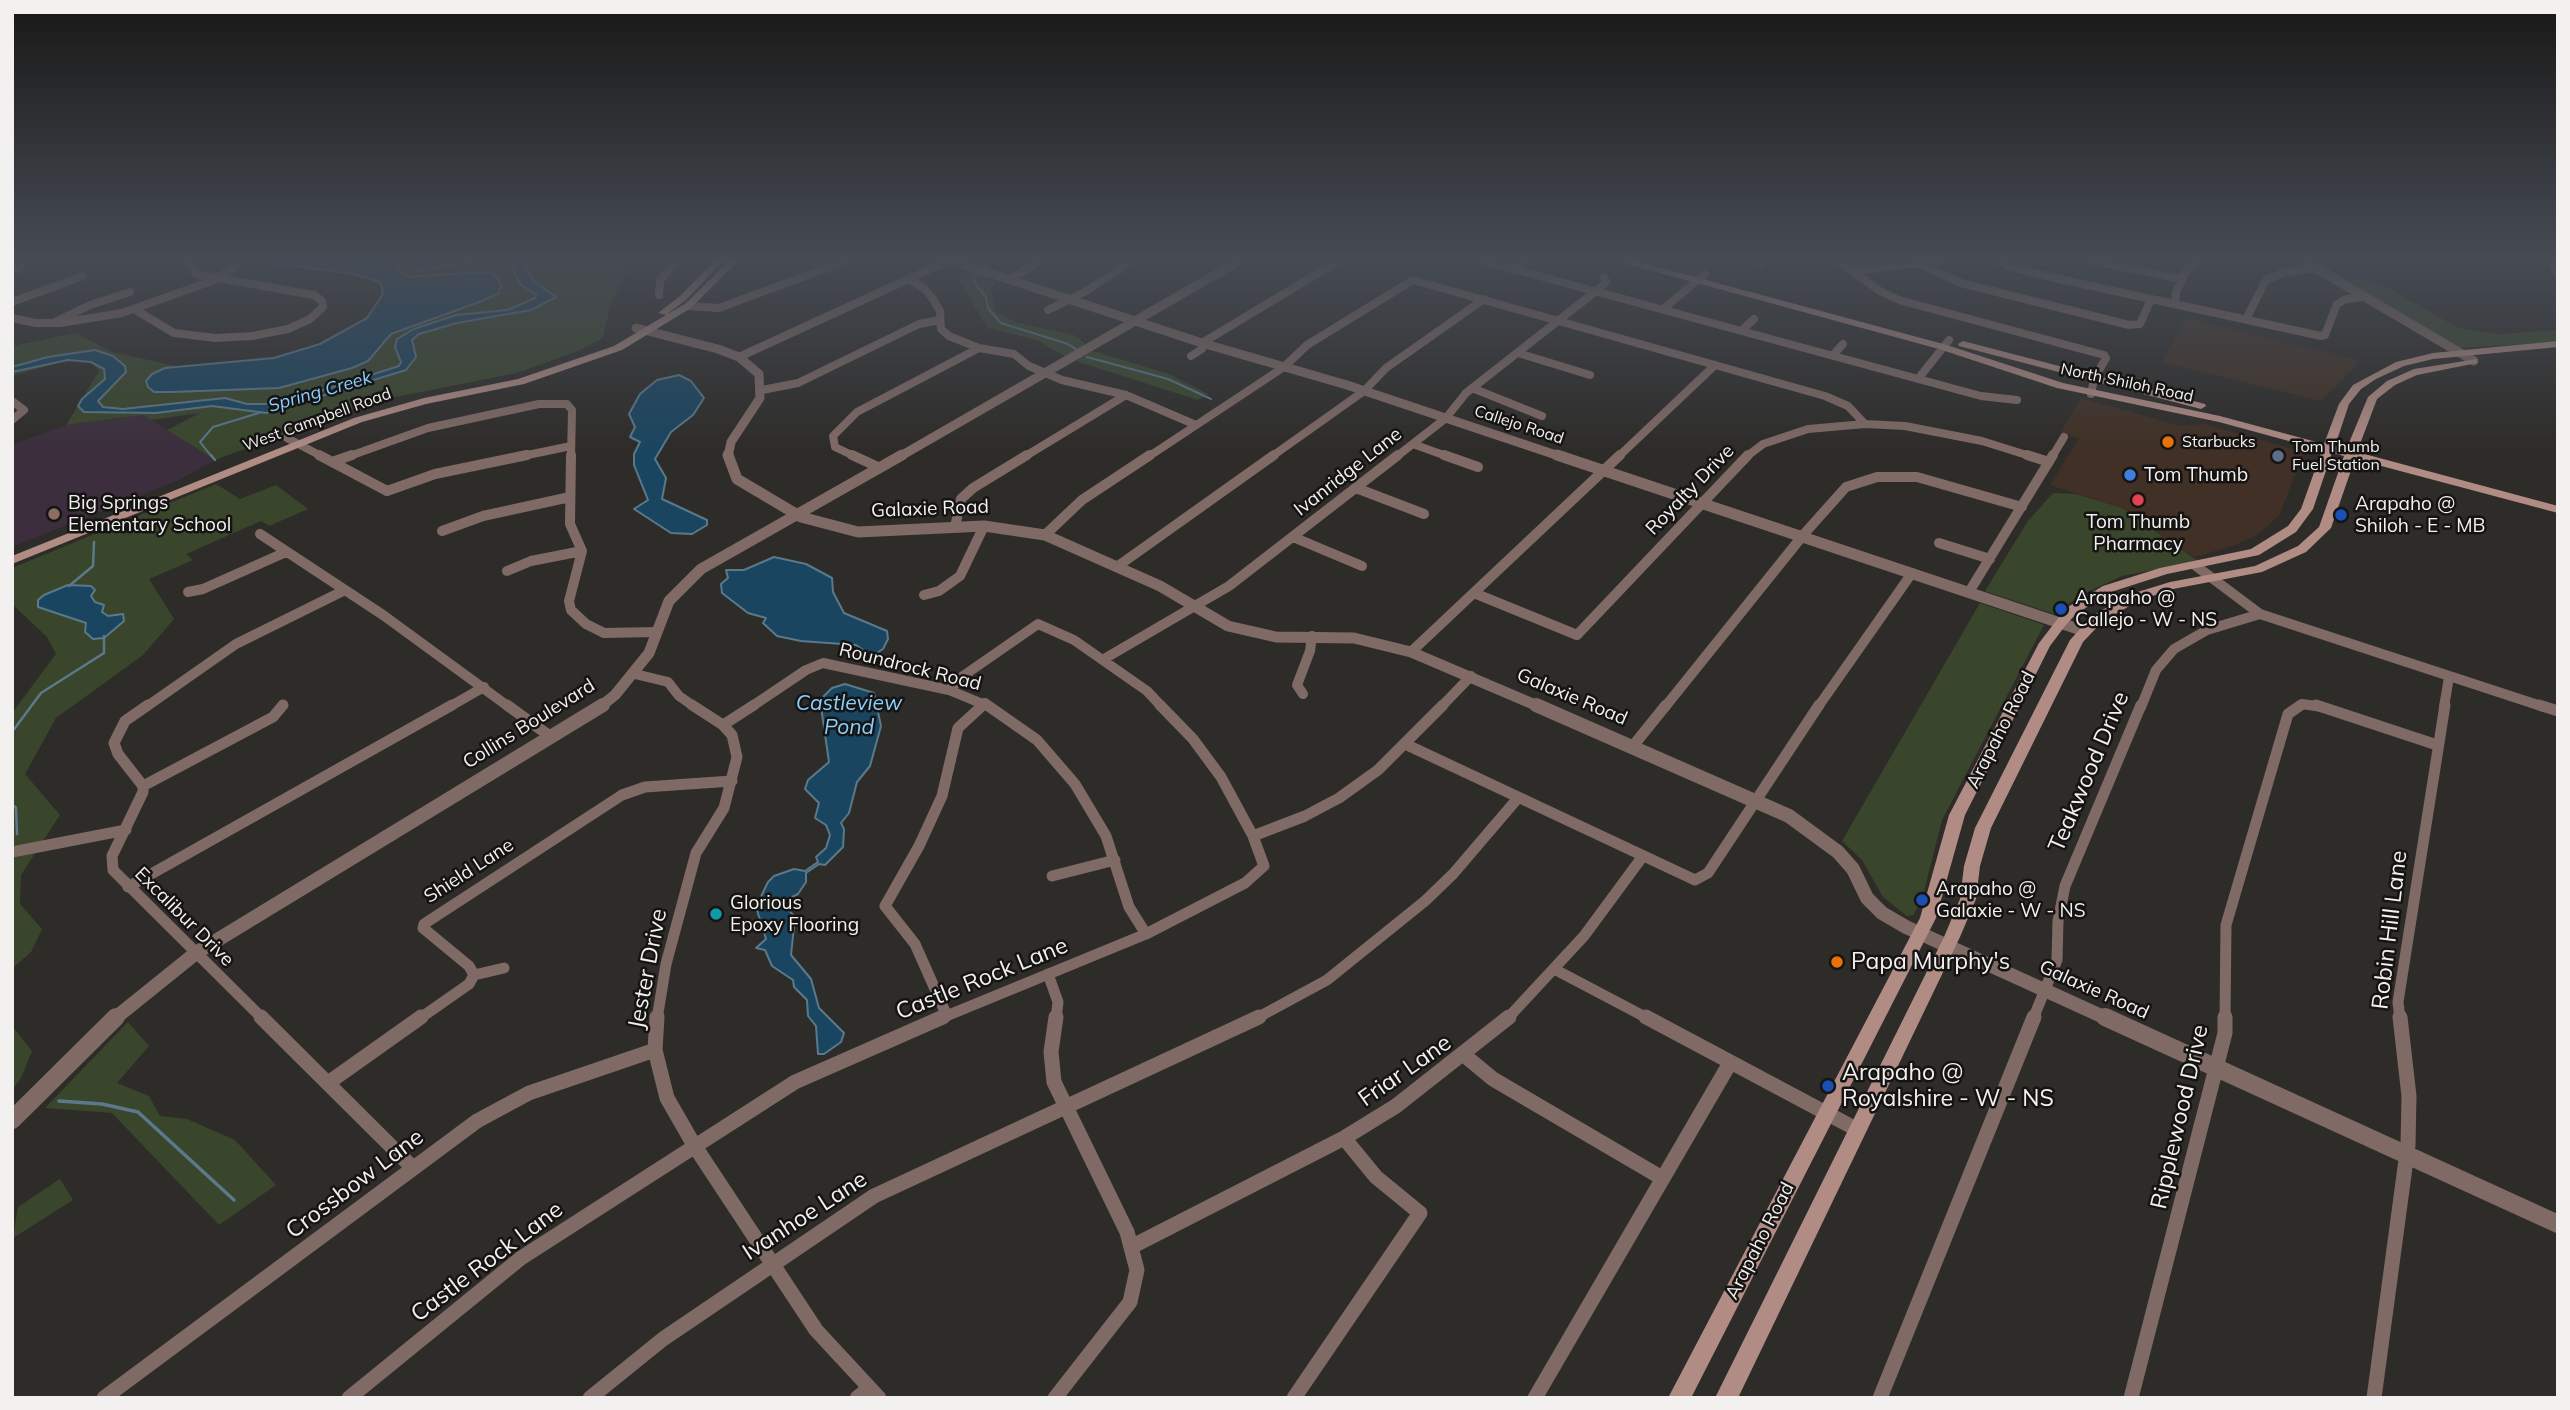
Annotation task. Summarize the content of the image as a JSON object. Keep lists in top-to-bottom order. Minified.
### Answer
{"streets":{"main road":["North Shiloh Road","West Campbell Road","Arapaho Road"],"street":["Callejo Road","Ivanridge Lane","Royalty Drive","Galaxie Road","Roundrock Road","Collins Boulevard","Teakwood Drive","Shield Lane","Excalibur Drive","Robin Hill Lane","Jester Drive","Castle Rock Lane","Friar Lane","Ripplewood Drive","Crossbow Lane","Ivanhoe Lane"]},"crossings":[["North Shiloh Road","Arapaho Road"],["Callejo Road","Ivanridge Lane"],["Callejo Road","Royalty Drive"],["Callejo Road","Arapaho Road"],["Ivanridge Lane","Galaxie Road"],["Ivanridge Lane","Castle Rock Lane"],["Galaxie Road","Collins Boulevard"],["Galaxie Road","Arapaho Road"],["Galaxie Road","Teakwood Drive"],["Galaxie Road","Robin Hill Lane"],["Galaxie Road","Ripplewood Drive"],["Roundrock Road","Jester Drive"],["Roundrock Road","Castle Rock Lane"],["Collins Boulevard","Excalibur Drive"],["Shield Lane","Jester Drive"],["Excalibur Drive","Crossbow Lane"],["Robin Hill Lane","Ripplewood Drive"],["Jester Drive","Castle Rock Lane"],["Jester Drive","Crossbow Lane"],["Jester Drive","Ivanhoe Lane"]],"water":["Spring Creek","Castleview Pond"],"places":["Starbucks","Tom Thumb Fuel Station","Tom Thumb","Tom Thumb Pharmacy","Big Springs Elementary School","Arapaho @ Shiloh - E - MB","Arapaho @ Callejo - W - NS","Arapaho @ Galaxie - W - NS","Glorious Epoxy Flooring","Papa Murphy's","Arapaho @ Royalshire - W - NS"]}
